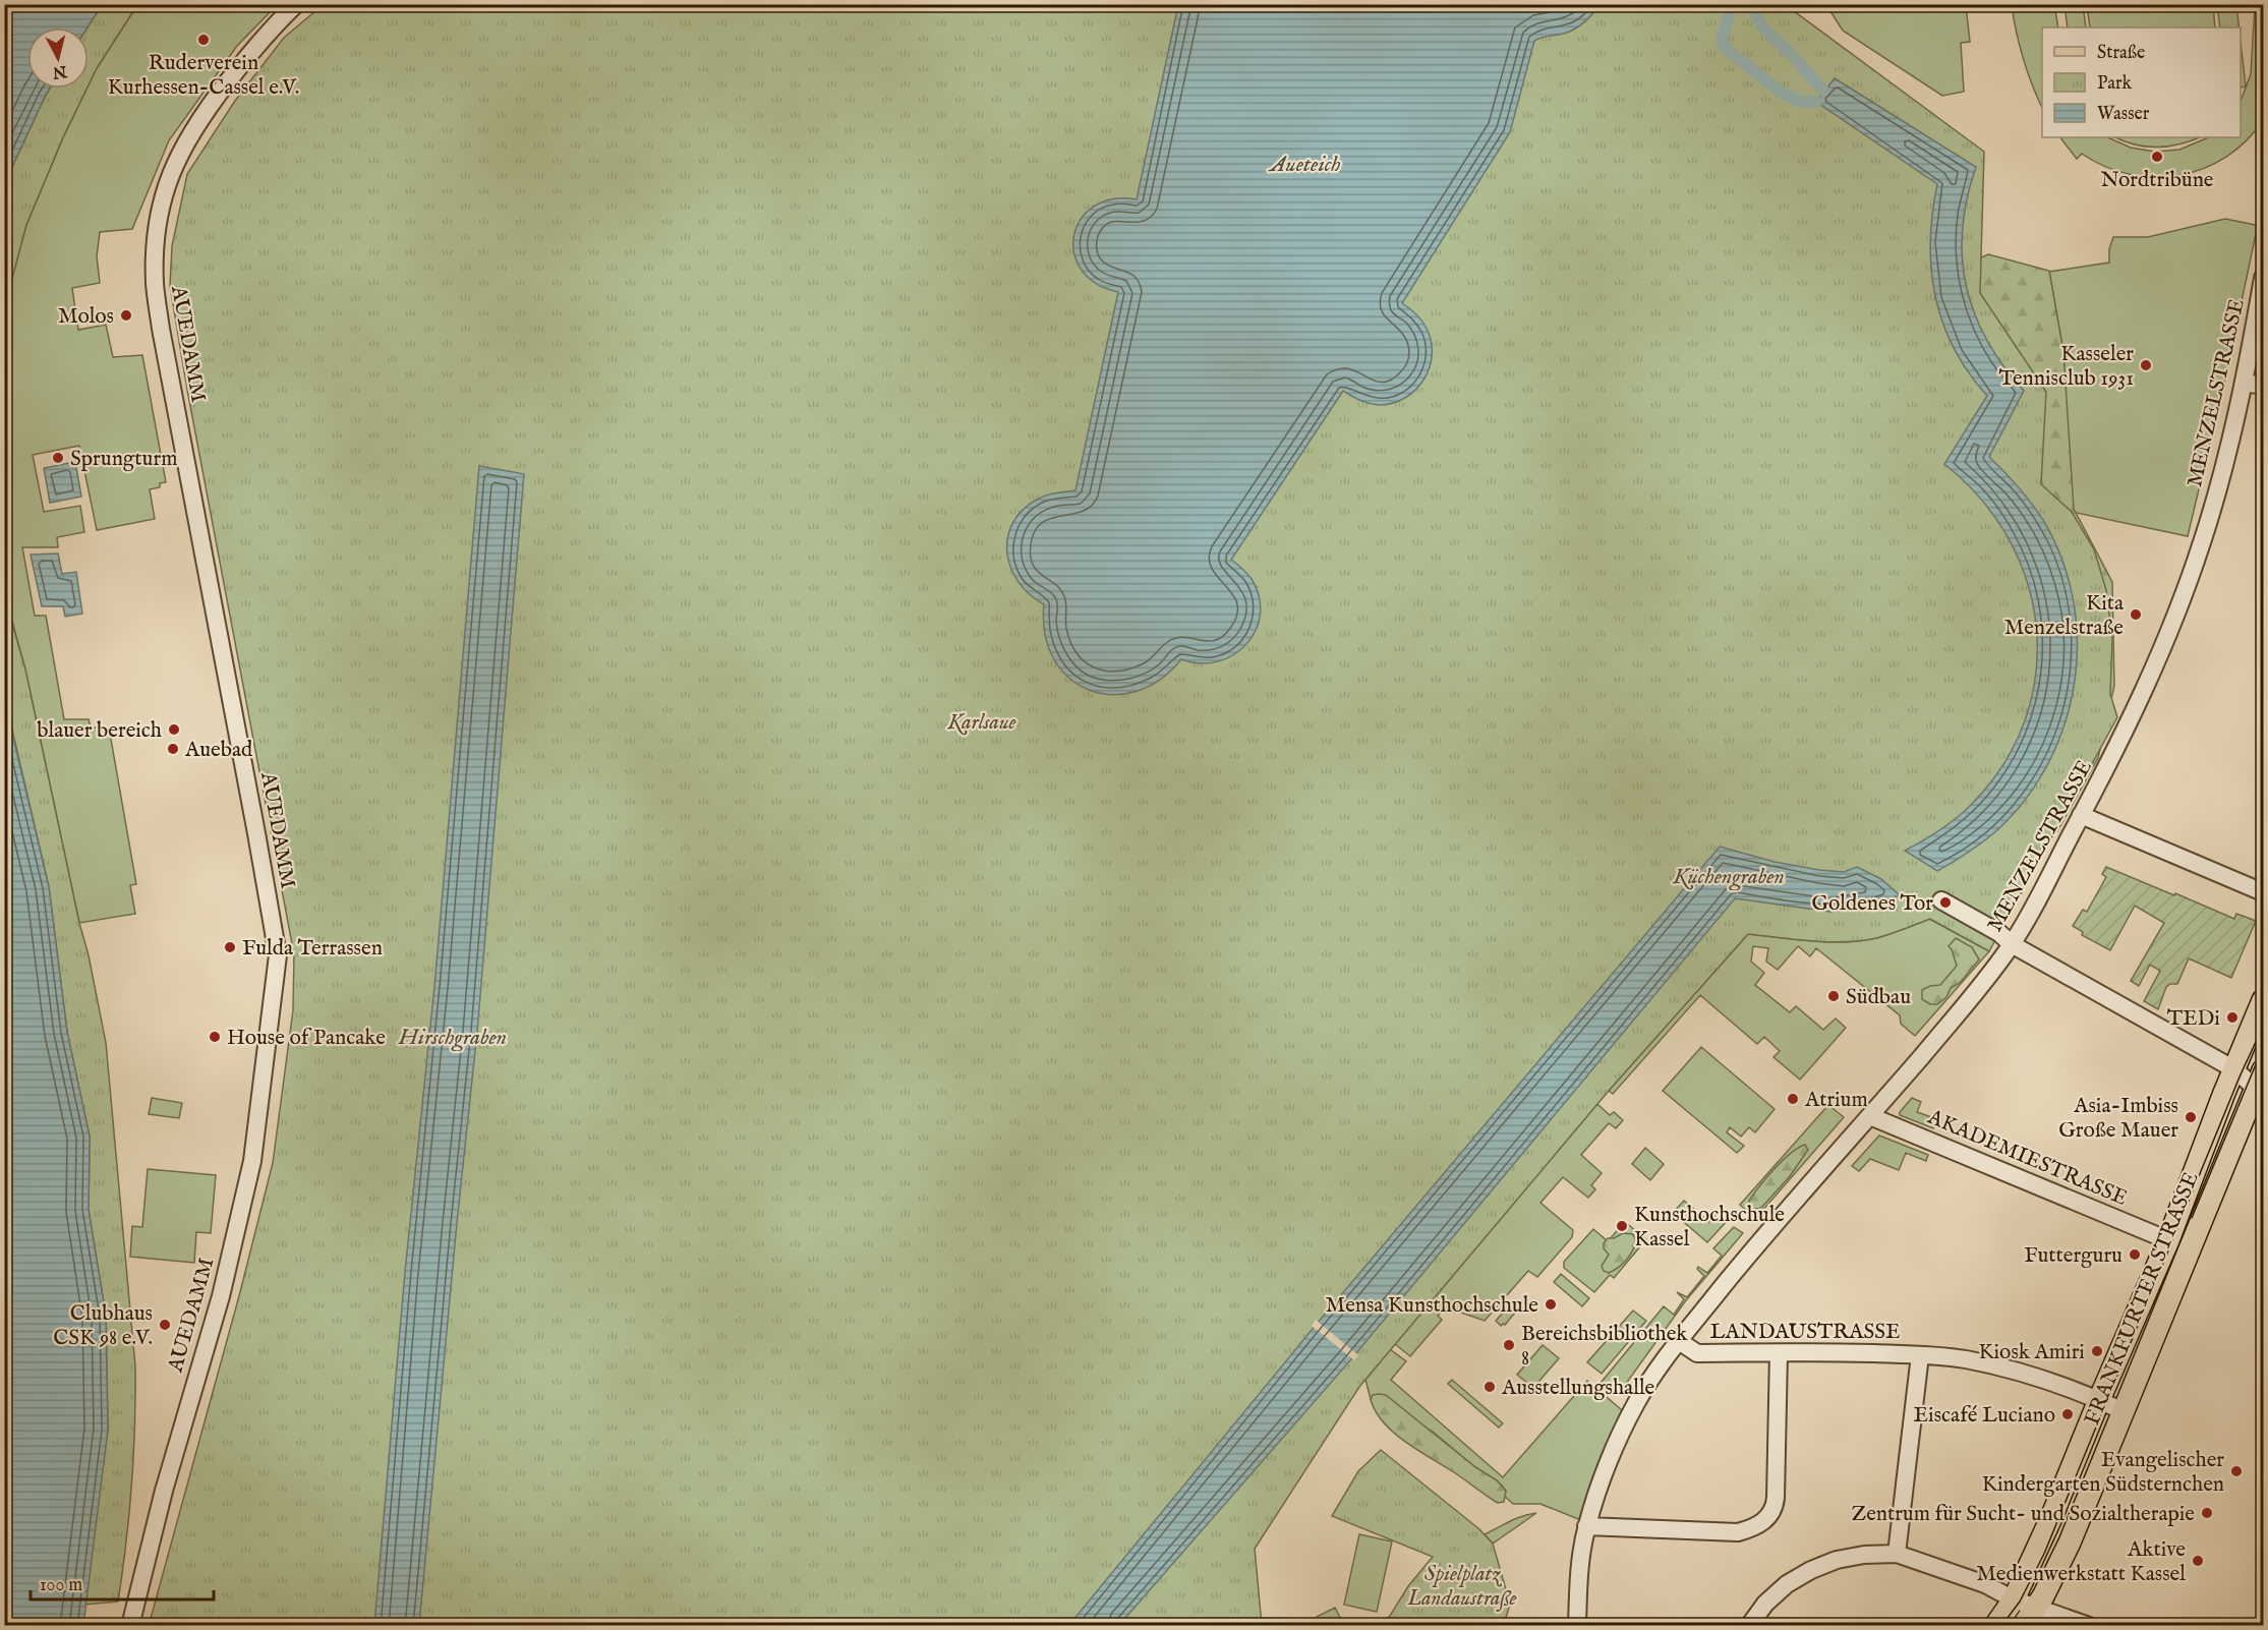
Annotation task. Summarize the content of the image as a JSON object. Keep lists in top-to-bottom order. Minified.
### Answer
{"streets":{"main road":["FRANKFURTER STRASSE"],"street":["AUEDAMM","MENZELSTRASSE","AKADEMIESTRASSE","LANDAUSTRASSE"]},"crossings":[["MENZELSTRASSE","AKADEMIESTRASSE"],["MENZELSTRASSE","LANDAUSTRASSE"],["AKADEMIESTRASSE","FRANKFURTER STRASSE"],["FRANKFURTER STRASSE","LANDAUSTRASSE"]],"water":["Aueteich","Küchengraben","Hirschgraben"],"parks":["Karlsaue","Spielplatz Landaustraße"],"places":["Ruderverein Kurhessen-Cassel e.V.","Nordtribüne","Molos","Kasseler Tennisclub 1931","Sprungturm","Kita Menzelstraße","blauer bereich","Auebad","Goldenes Tor","Fulda Terrassen","Südbau","TEDi","House of Pancake","Atrium","Asia-Imbiss Große Mauer","Kunsthochschule Kassel","Futterguru","Mensa Kunsthochschule","Clubhaus CSK 98 e.V.","Bereichsbibliothek 8","Kiosk Amiri","Ausstellungshalle","Eiscafé Luciano","Evangelischer Kindergarten Südsternchen","Zentrum für Sucht- und Sozialtherapie","Aktive Medienwerkstatt Kassel"],"legend":["Straße","Park","Wasser"],"scale_bar":"100 m","north":"bottom"}
